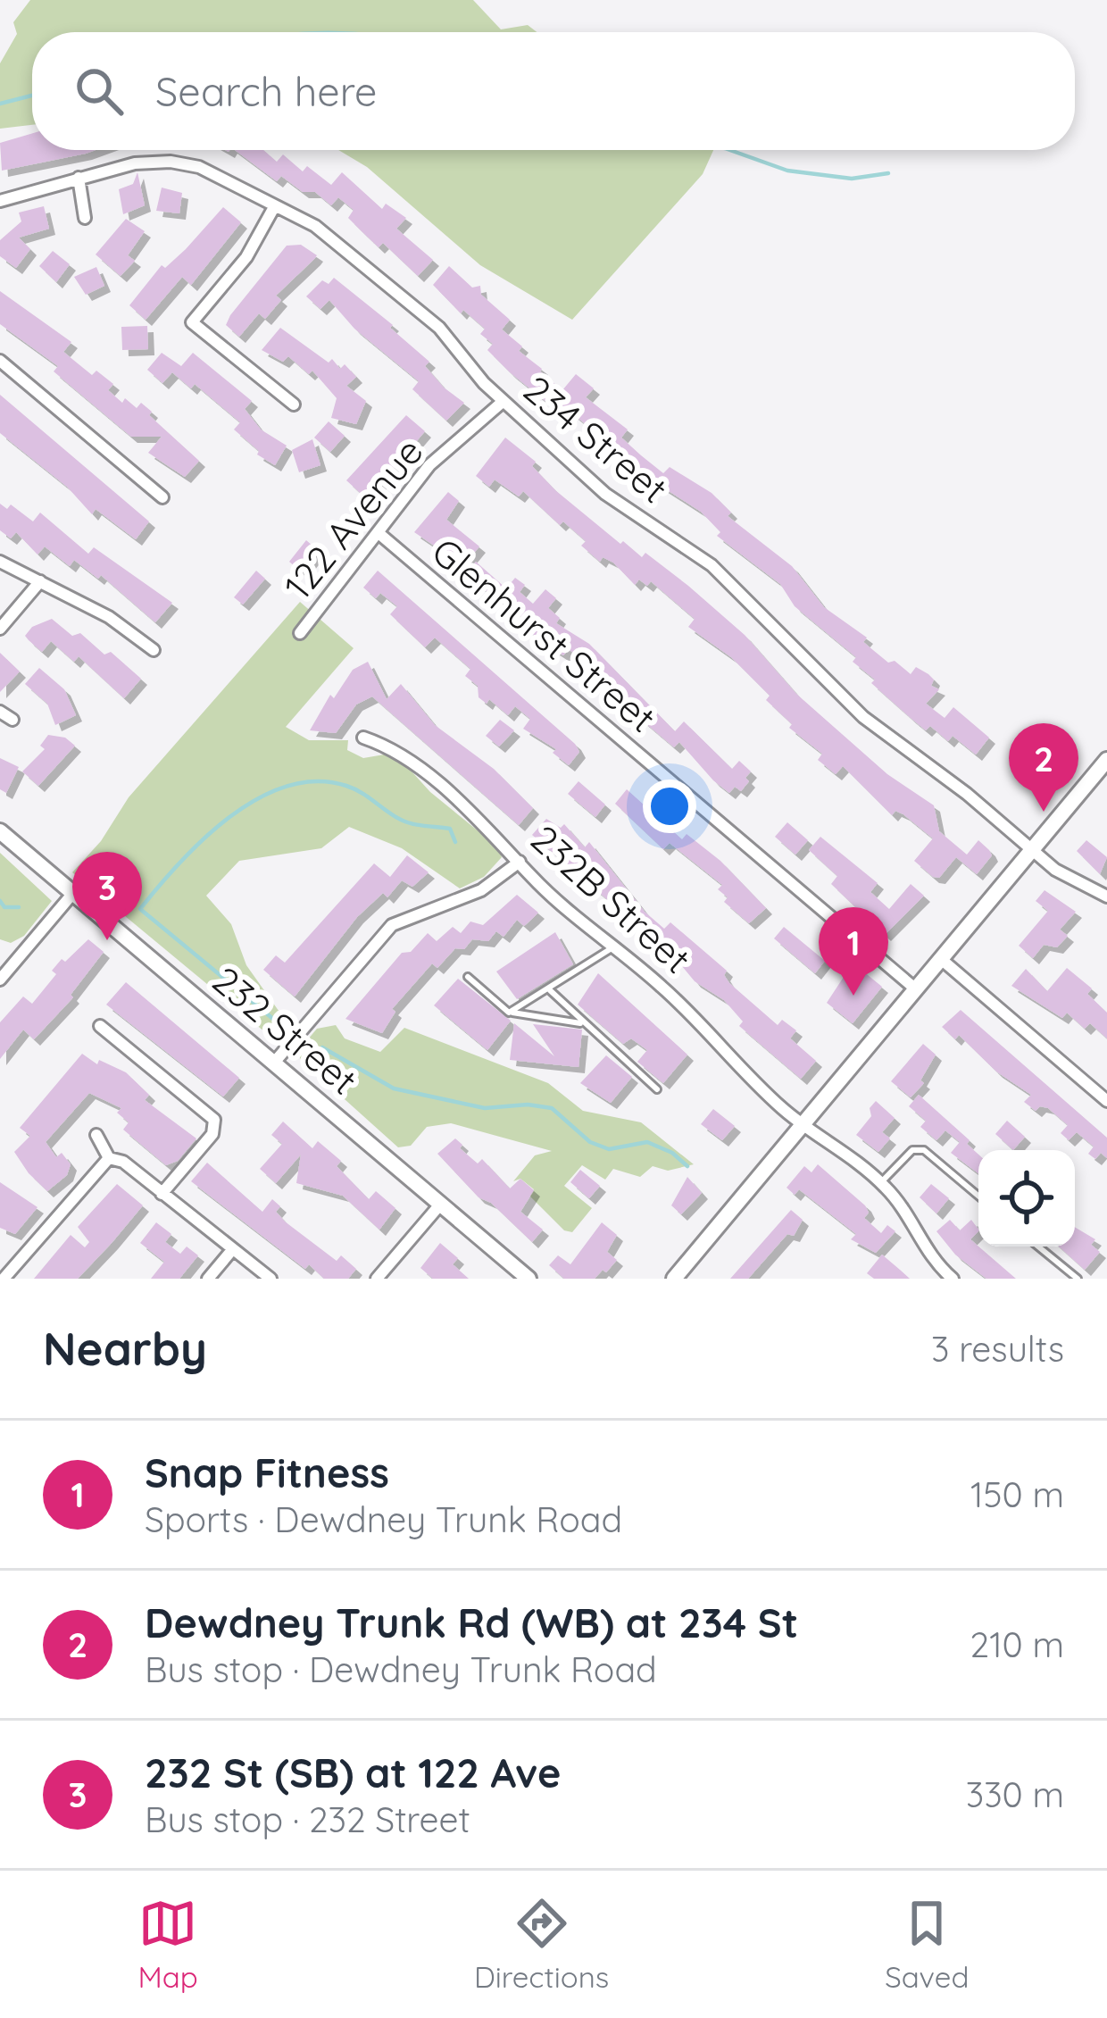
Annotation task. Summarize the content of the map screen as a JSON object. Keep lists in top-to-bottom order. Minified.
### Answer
{"streets":{"main road":["232 Street"],"street":["234 Street","122 Avenue","Glenhurst Street","232B Street"]},"crossings":[["234 Street","122 Avenue"],["122 Avenue","Glenhurst Street"]],"page":{"search":"Search here","pins":["2","3","1"],"heading":["Nearby","3 results"],"list":[{"mark":"1","name":"Snap Fitness","note":"Sports · Dewdney Trunk Road","value":"150 m"},{"mark":"2","name":"Dewdney Trunk Rd (WB) at 234 St","note":"Bus stop · Dewdney Trunk Road","value":"210 m"},{"mark":"3","name":"232 St (SB) at 122 Ave","note":"Bus stop · 232 Street","value":"330 m"}],"nav":["Map","Directions","Saved"]}}
